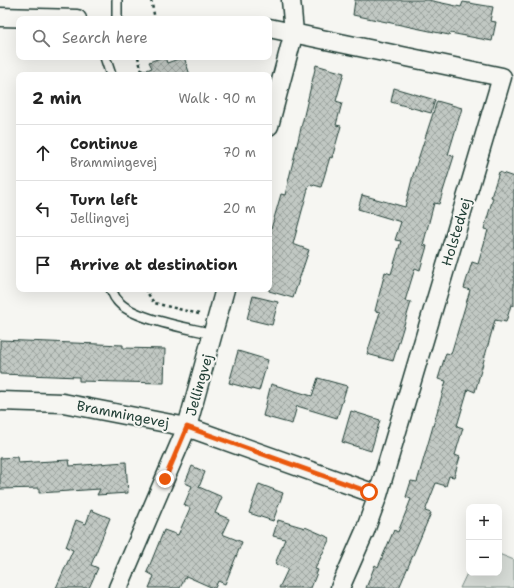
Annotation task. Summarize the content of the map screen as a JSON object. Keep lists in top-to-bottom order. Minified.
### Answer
{"streets":{"street":["Holstedvej","Jellingvej","Brammingevej"]},"crossings":[["Holstedvej","Brammingevej"],["Jellingvej","Brammingevej"]],"page":{"search":"Search here","heading":["2 min","Walk · 90 m"],"list":[["Continue","Brammingevej","70 m"],["Turn left","Jellingvej","20 m"],"Arrive at destination"],"map_buttons":["+","−"]}}
